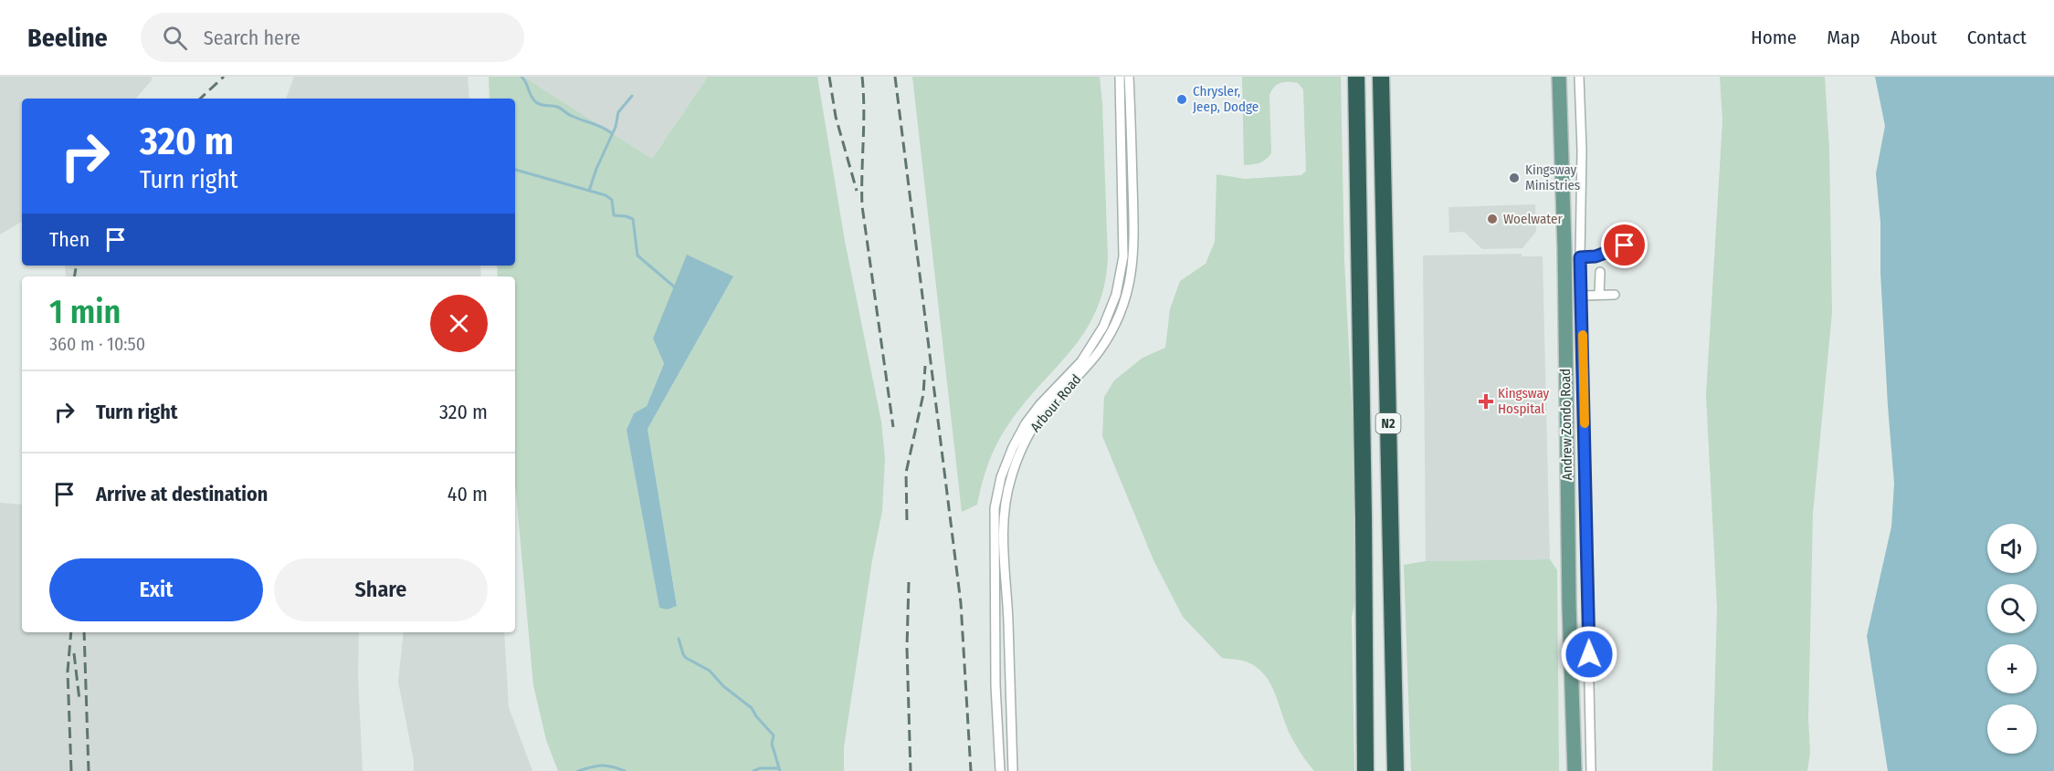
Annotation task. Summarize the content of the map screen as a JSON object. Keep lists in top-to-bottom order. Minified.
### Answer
{"streets":{"highway":["N2"],"main road":["Andrew Zondo Road"],"street":["Arbour Road"]},"places":{"other":["Chrysler, Jeep, Dodge","Kingsway Ministries","Woelwater"],"health":["Kingsway Hospital"]},"page":{"header":"Beeline","search":"Search here","nav":["Home","Map","About","Contact"],"turn":["320 m","Turn right"],"then":"Then","heading":["1 min","360 m · 10:50"],"list":[{"name":"Turn right","value":"320 m"},{"name":"Arrive at destination","value":"40 m"}],"map_buttons":["+","−"],"buttons":["Exit","Share"]}}
